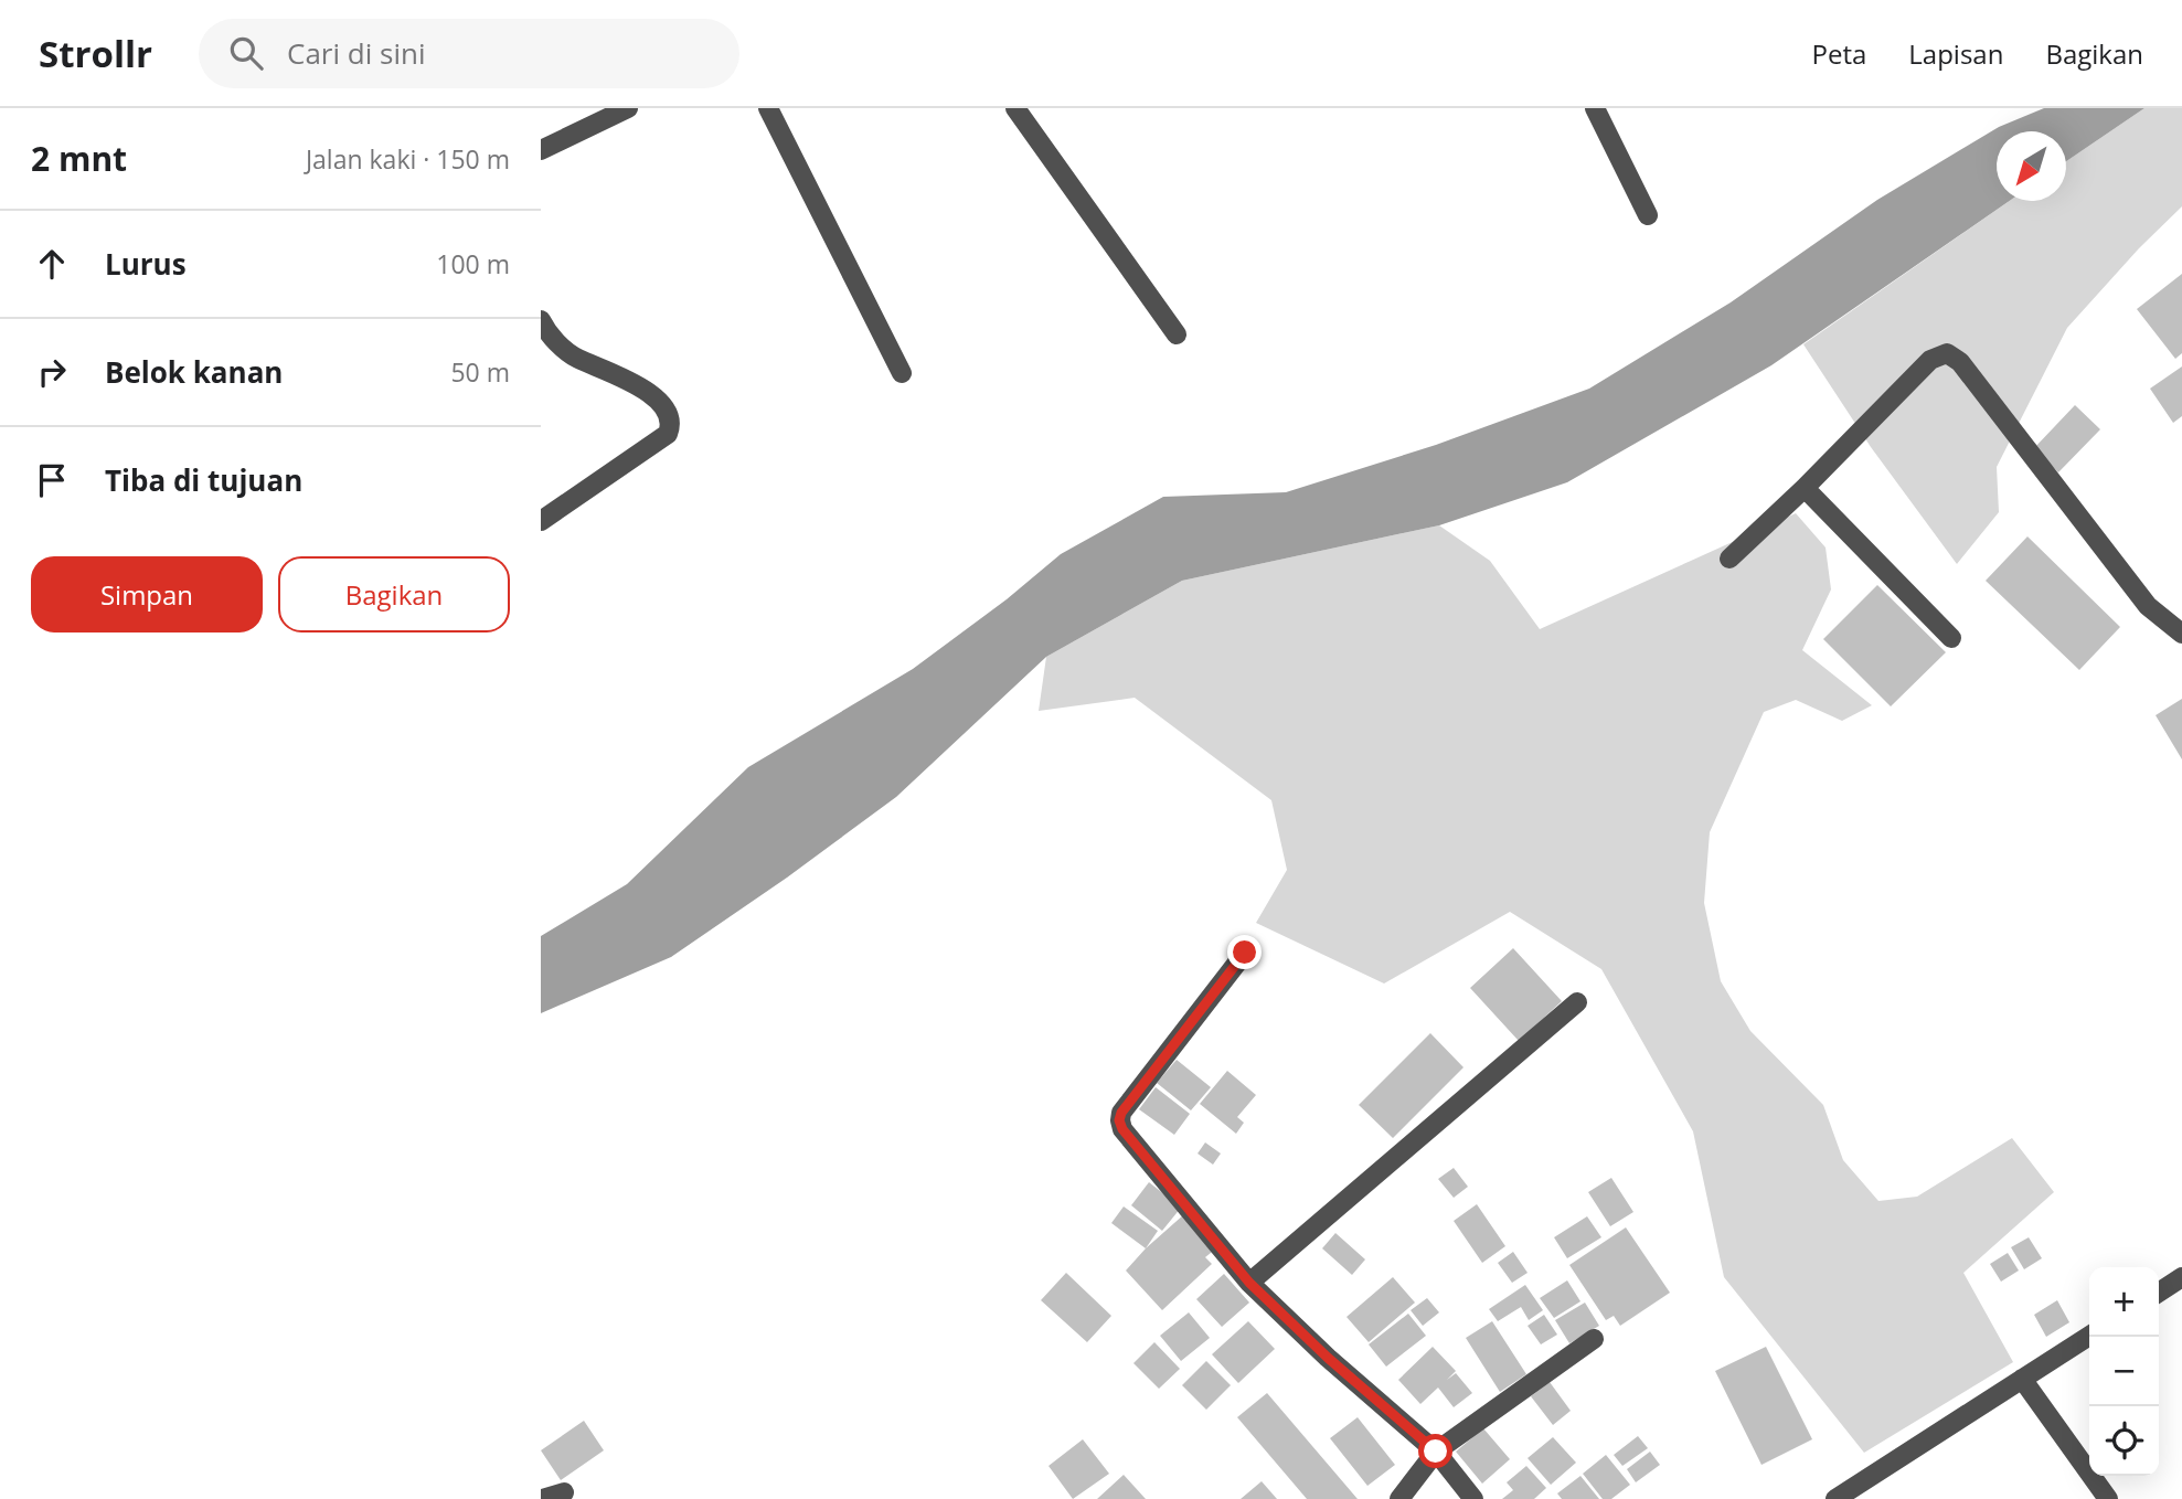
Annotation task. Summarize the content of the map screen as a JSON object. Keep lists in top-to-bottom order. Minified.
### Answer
{"north":"bottom left","page":{"header":"Strollr","search":"Cari di sini","nav":["Peta","Lapisan","Bagikan"],"heading":["2 mnt","Jalan kaki · 150 m"],"list":[["Lurus","100 m"],["Belok kanan","50 m"],"Tiba di tujuan"],"buttons":["Simpan","Bagikan"],"map_buttons":["+","−"]}}
